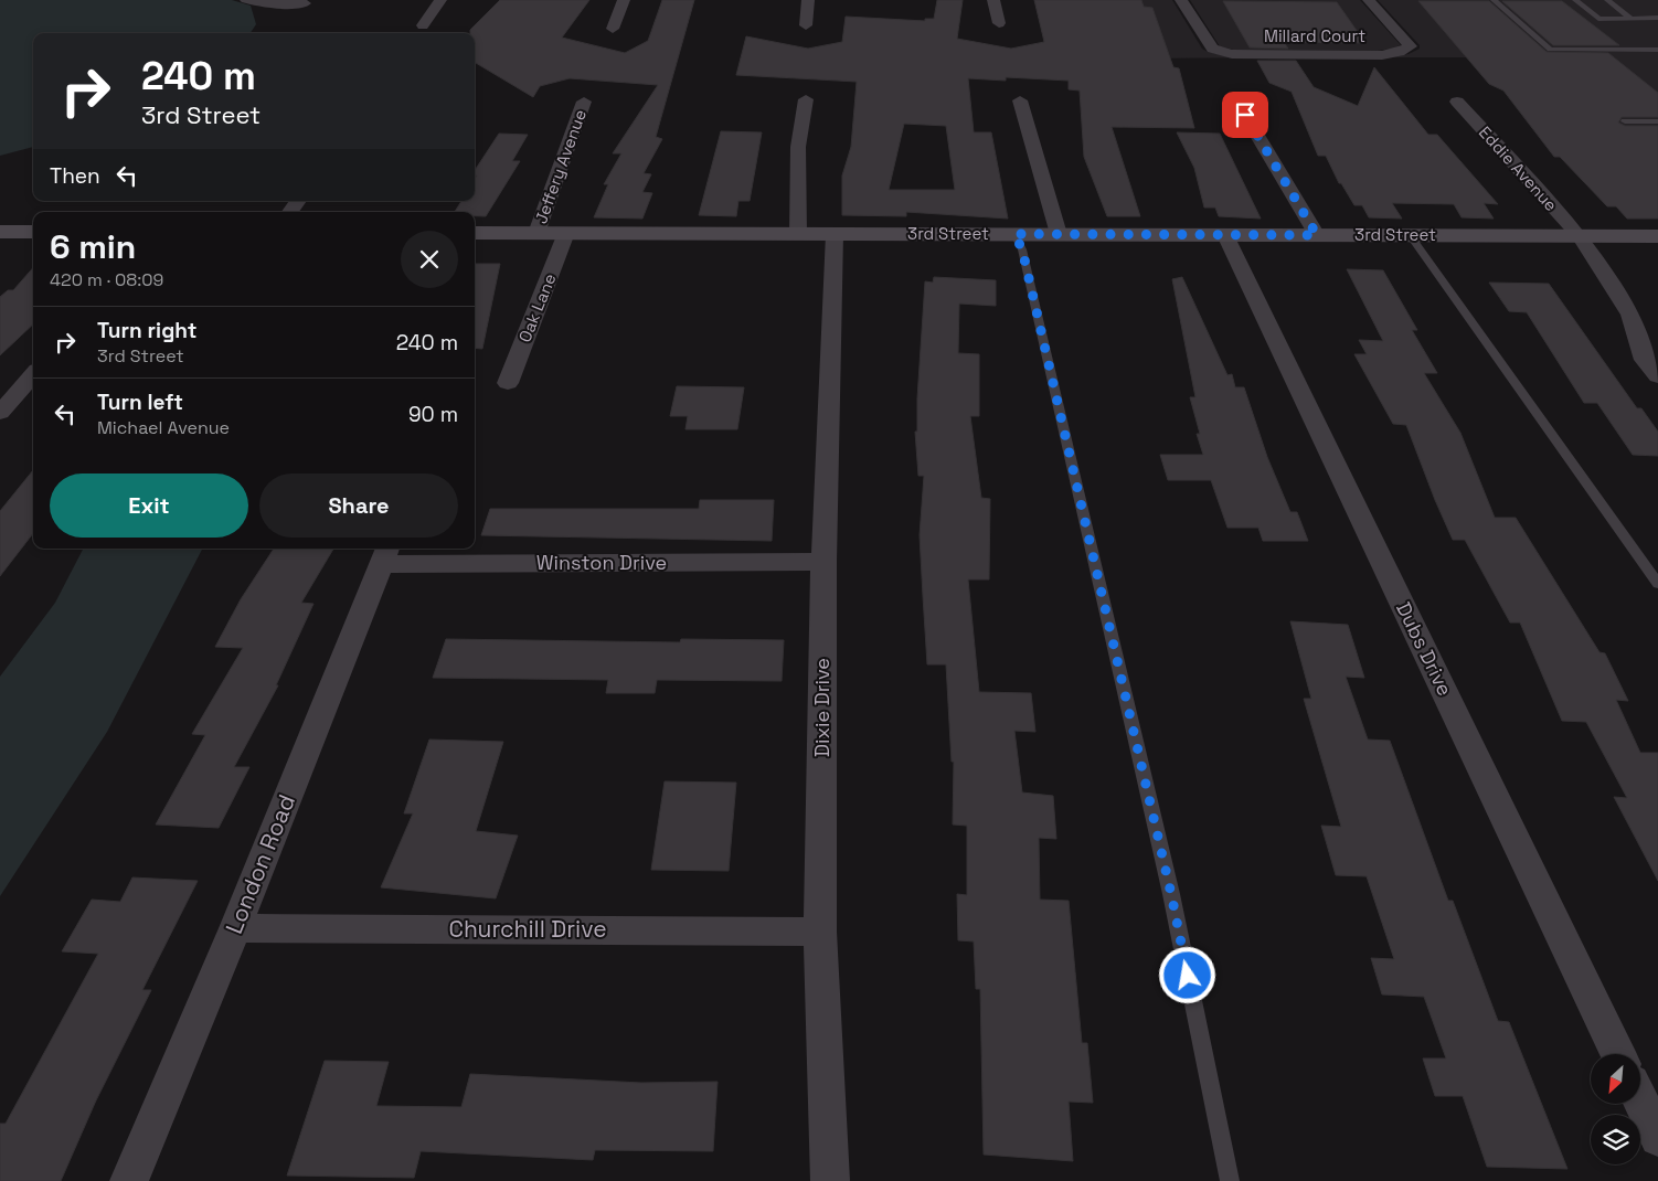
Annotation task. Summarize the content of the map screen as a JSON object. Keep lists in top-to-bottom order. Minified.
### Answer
{"streets":{"street":["Millard Court","Jeffery Avenue","Eddie Avenue","3rd Street","Oak Lane","Winston Drive","Dubs Drive","Dixie Drive","London Road","Churchill Drive"]},"crossings":[["Jeffery Avenue","3rd Street"],["Eddie Avenue","3rd Street"],["3rd Street","Oak Lane"],["3rd Street","Dubs Drive"],["3rd Street","Dixie Drive"],["Winston Drive","Dixie Drive"],["Winston Drive","London Road"],["Dixie Drive","Churchill Drive"],["London Road","Churchill Drive"]],"north":"bottom left","page":{"turn":["240 m","3rd Street"],"then":"Then","heading":["6 min","420 m · 08:09"],"list":[{"name":"Turn right","note":"3rd Street","value":"240 m"},{"name":"Turn left","note":"Michael Avenue","value":"90 m"}],"buttons":["Exit","Share"]}}
